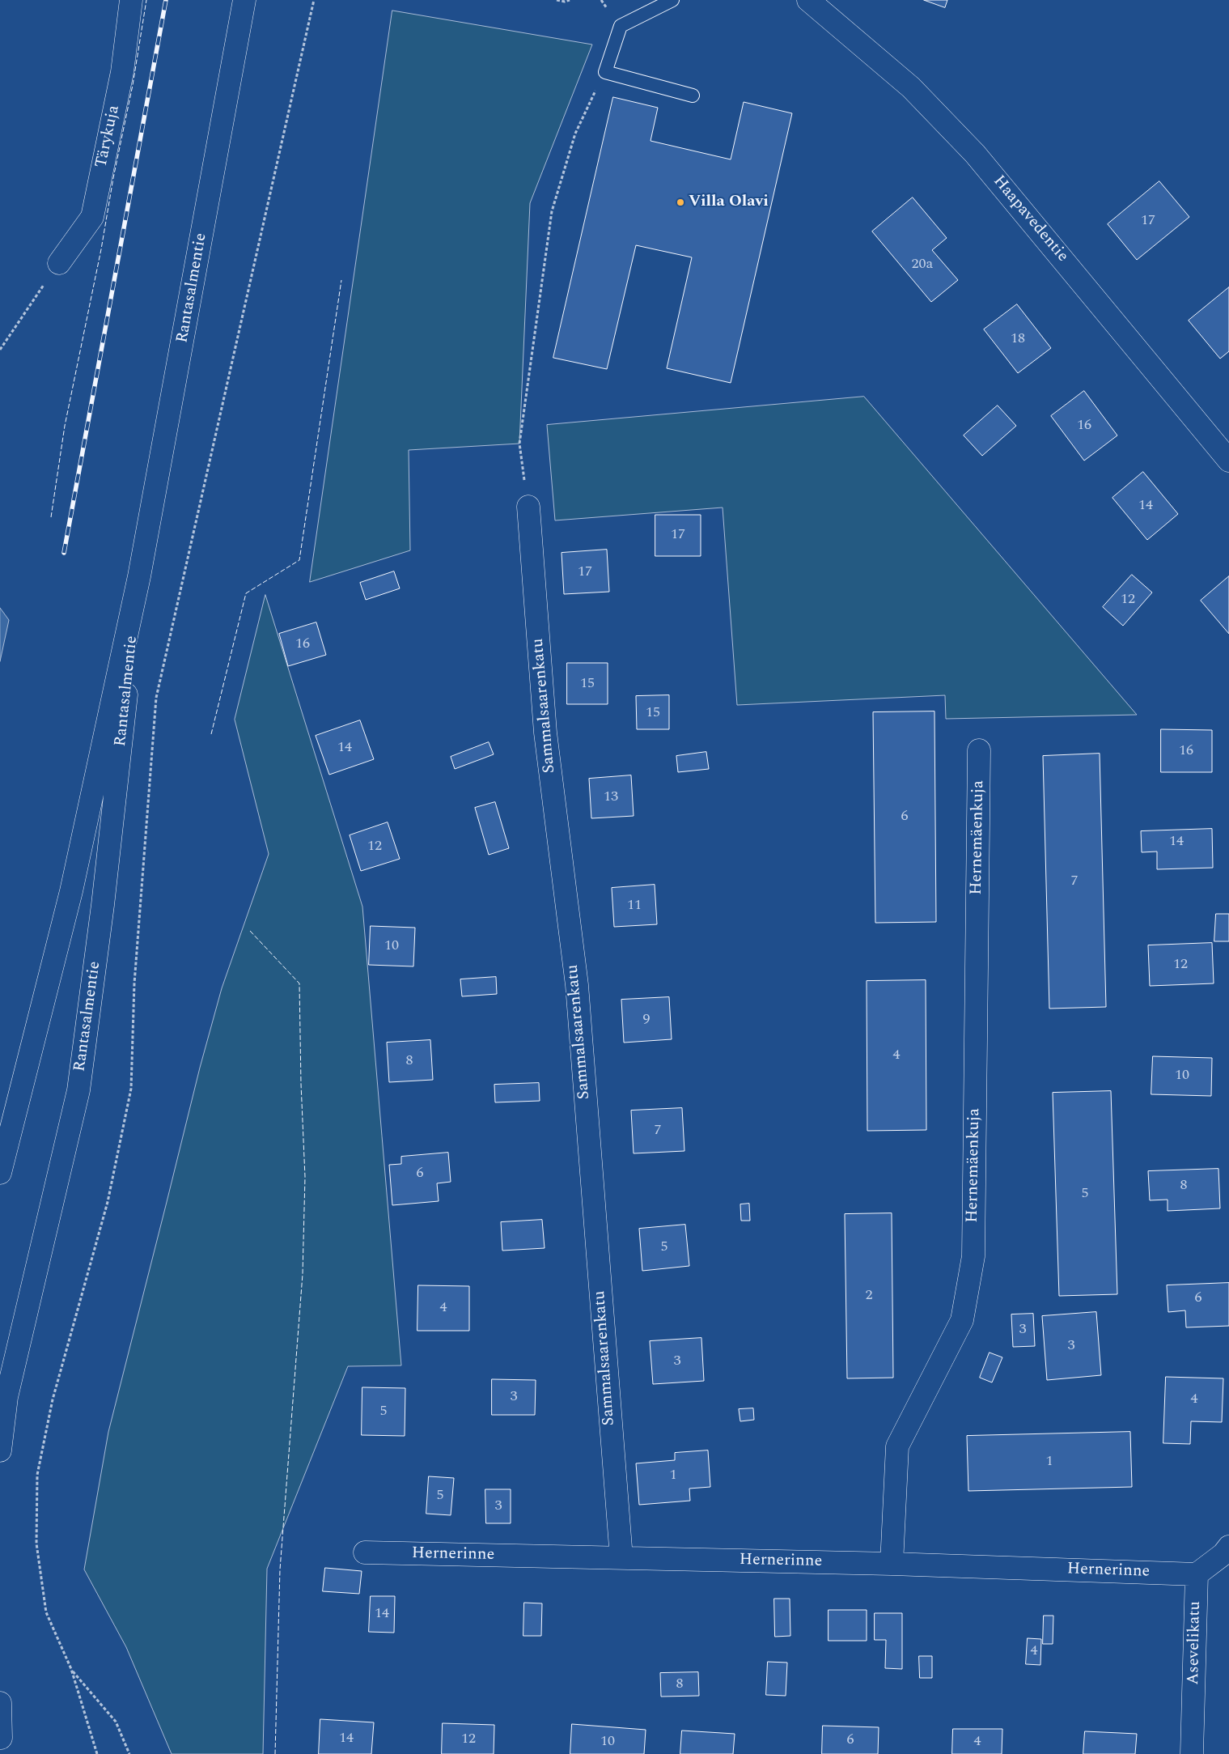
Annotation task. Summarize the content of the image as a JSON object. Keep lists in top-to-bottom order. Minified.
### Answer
{"streets":{"main road":["Tärykuja","Haapavedentie","Rantasalmentie","Sammalsaarenkatu","Hernemäenkuja","Hernerinne","Asevelikatu"]},"crossings":[["Sammalsaarenkatu","Hernerinne"],["Hernemäenkuja","Hernerinne"],["Hernerinne","Asevelikatu"]],"places":["Villa Olavi"],"house_numbers":["17","20a","18","16","14","17","17","12","16","15","15","14","16","13","6","14","12","7","11","10","12","9","4","8","10","7","6","8","5","5","2","6","4","3","3","3","3","4","5","1","1","5","3","14","4","8","14","12","6","10","4"]}
